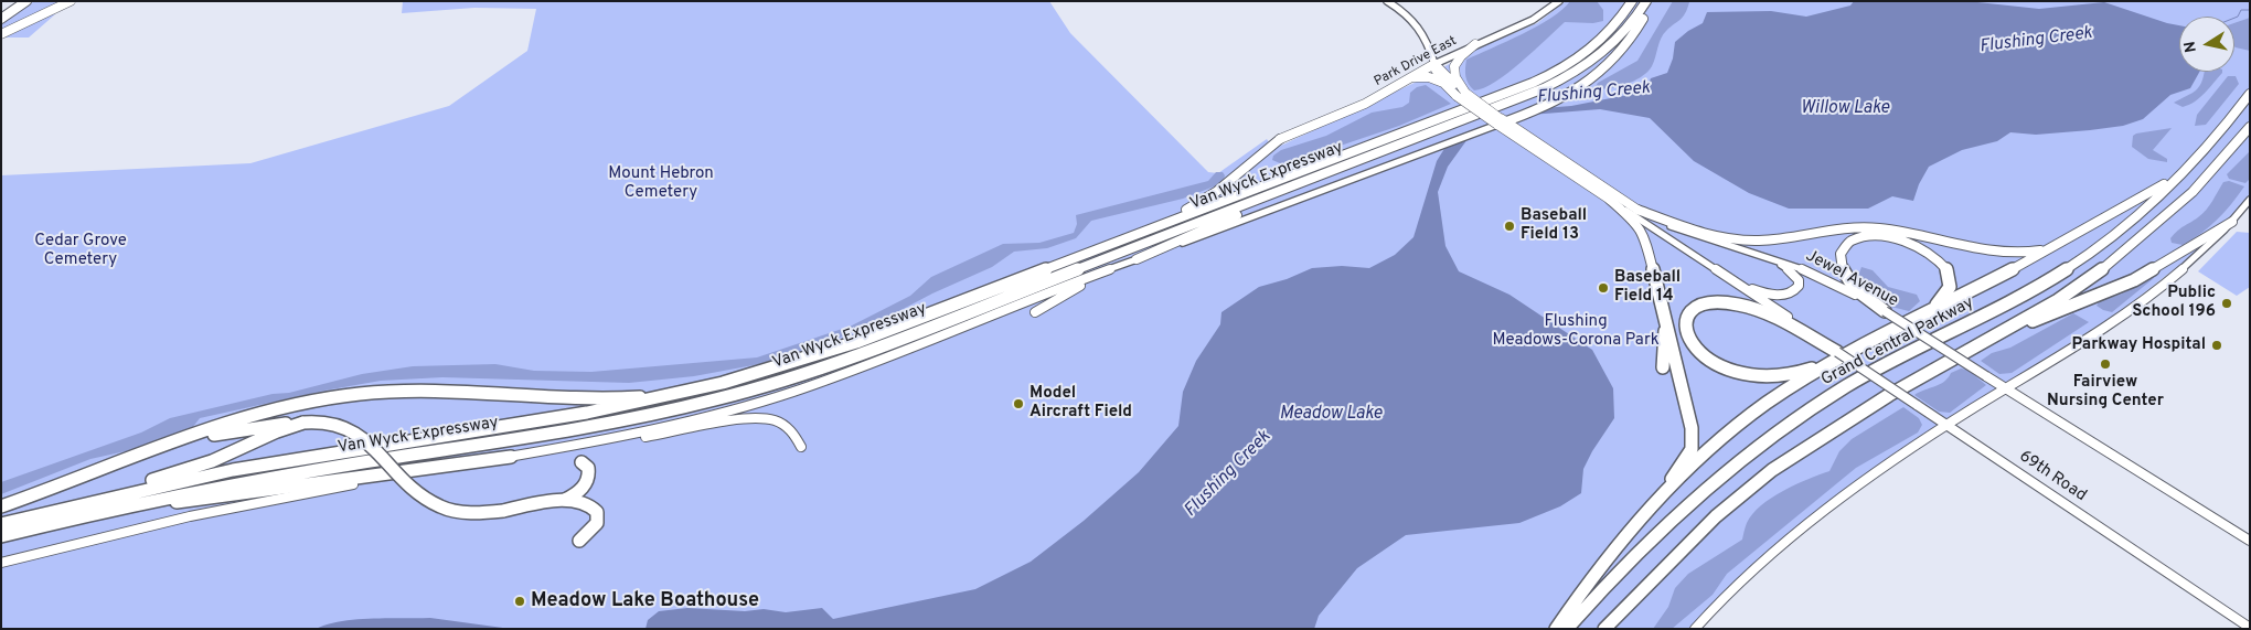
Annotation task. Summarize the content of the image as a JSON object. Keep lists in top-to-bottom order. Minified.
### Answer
{"streets":{"highway":["Van Wyck Expressway","Grand Central Parkway"],"main road":["Park Drive East","Jewel Avenue"],"street":["69th Road"]},"crossings":[["Park Drive East","Jewel Avenue"],["Jewel Avenue","69th Road"]],"water":["Flushing Creek","Willow Lake","Meadow Lake"],"parks":["Mount Hebron Cemetery","Cedar Grove Cemetery","Flushing Meadows-Corona Park"],"places":["Baseball Field 13","Baseball Field 14","Public School 196","Parkway Hospital","Fairview Nursing Center","Model Aircraft Field","Meadow Lake Boathouse"],"north":"left"}
